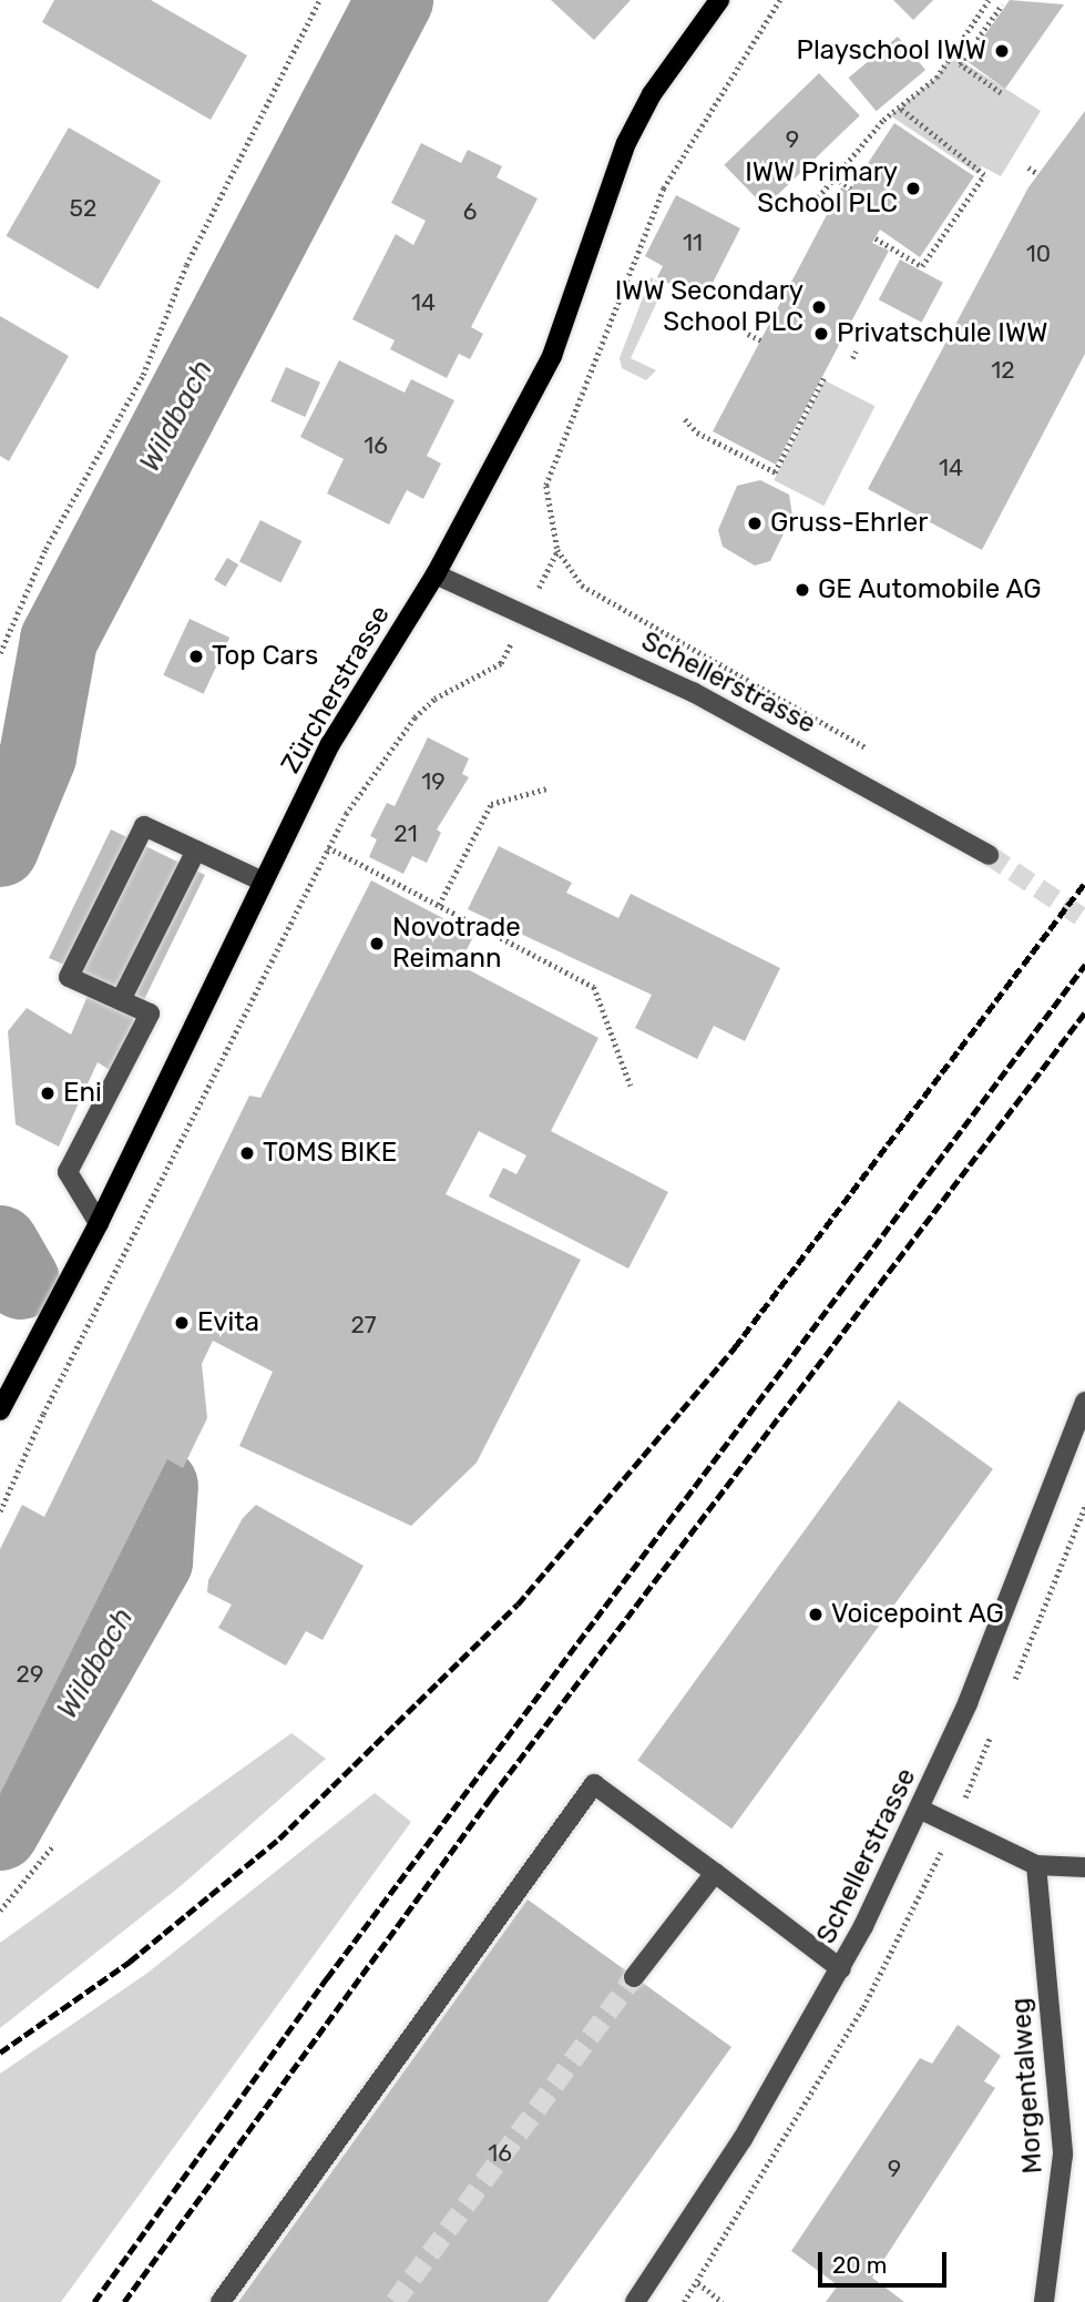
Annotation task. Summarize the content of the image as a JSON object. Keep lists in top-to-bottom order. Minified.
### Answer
{"streets":{"main road":["Zürcherstrasse"],"street":["Schellerstrasse","Morgentalweg"]},"crossings":[["Schellerstrasse","Zürcherstrasse"]],"water":["Wildbach"],"places":["Playschool IWW","IWW Primary School PLC","IWW Secondary School PLC","Privatschule IWW","Gruss-Ehrler","GE Automobile AG","Top Cars","Novotrade Reimann","Eni","TOMS BIKE","Evita","Voicepoint AG"],"house_numbers":["9","52","6","11","10","14","12","16","14","19","21","27","29","16","9"],"scale_bar":"20 m"}
